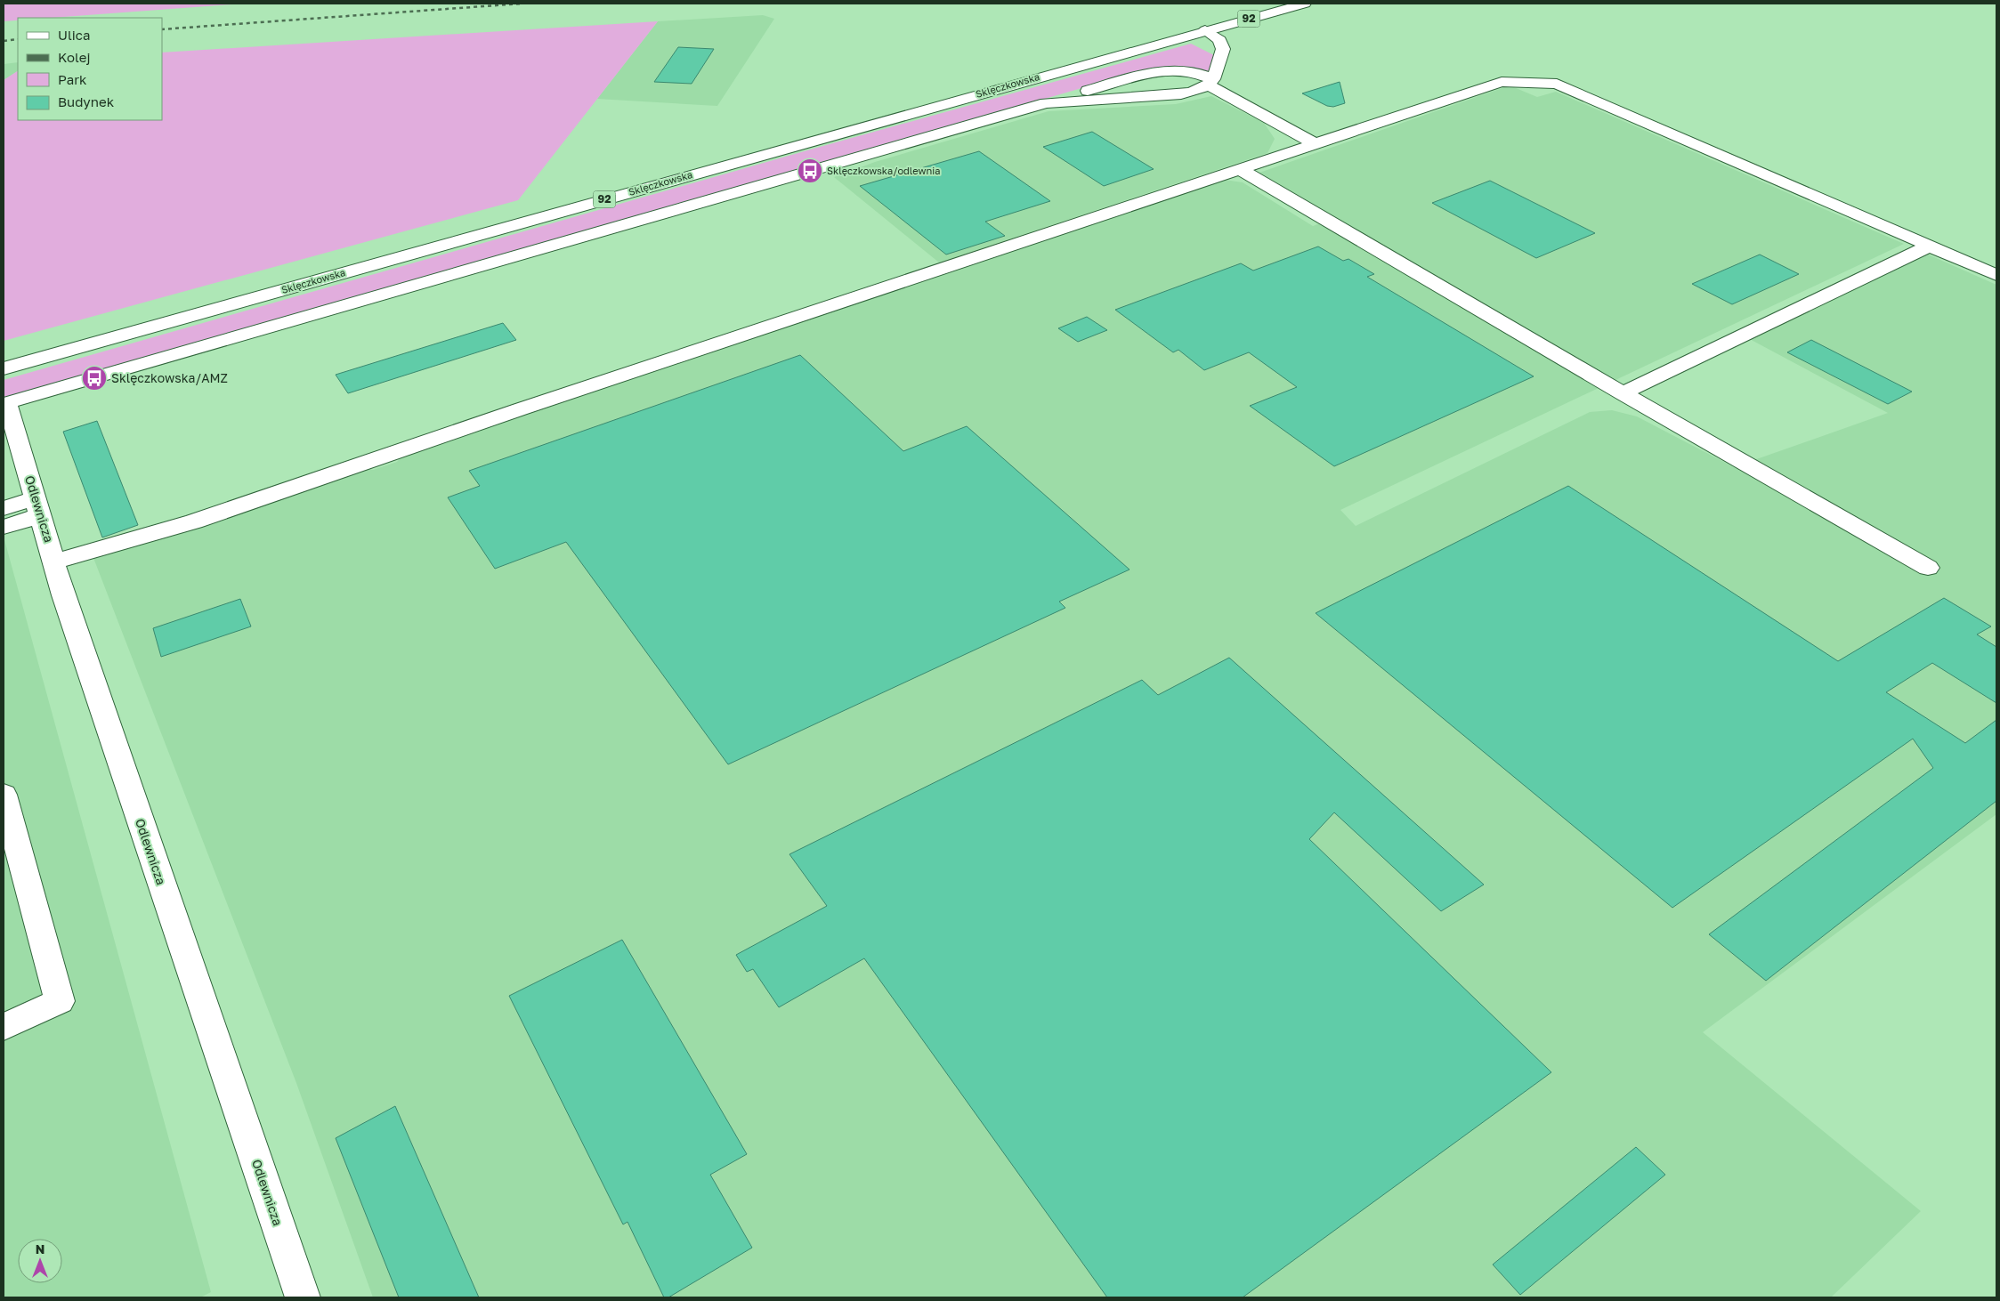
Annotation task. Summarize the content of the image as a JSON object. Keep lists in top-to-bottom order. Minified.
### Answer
{"streets":{"street":["92","Sklęczkowska","Odlewnicza"]},"places":{"bus stop":["Sklęczkowska/odlewnia","Sklęczkowska/AMZ"]},"legend":["Ulica","Kolej","Park","Budynek"],"north":"top"}
